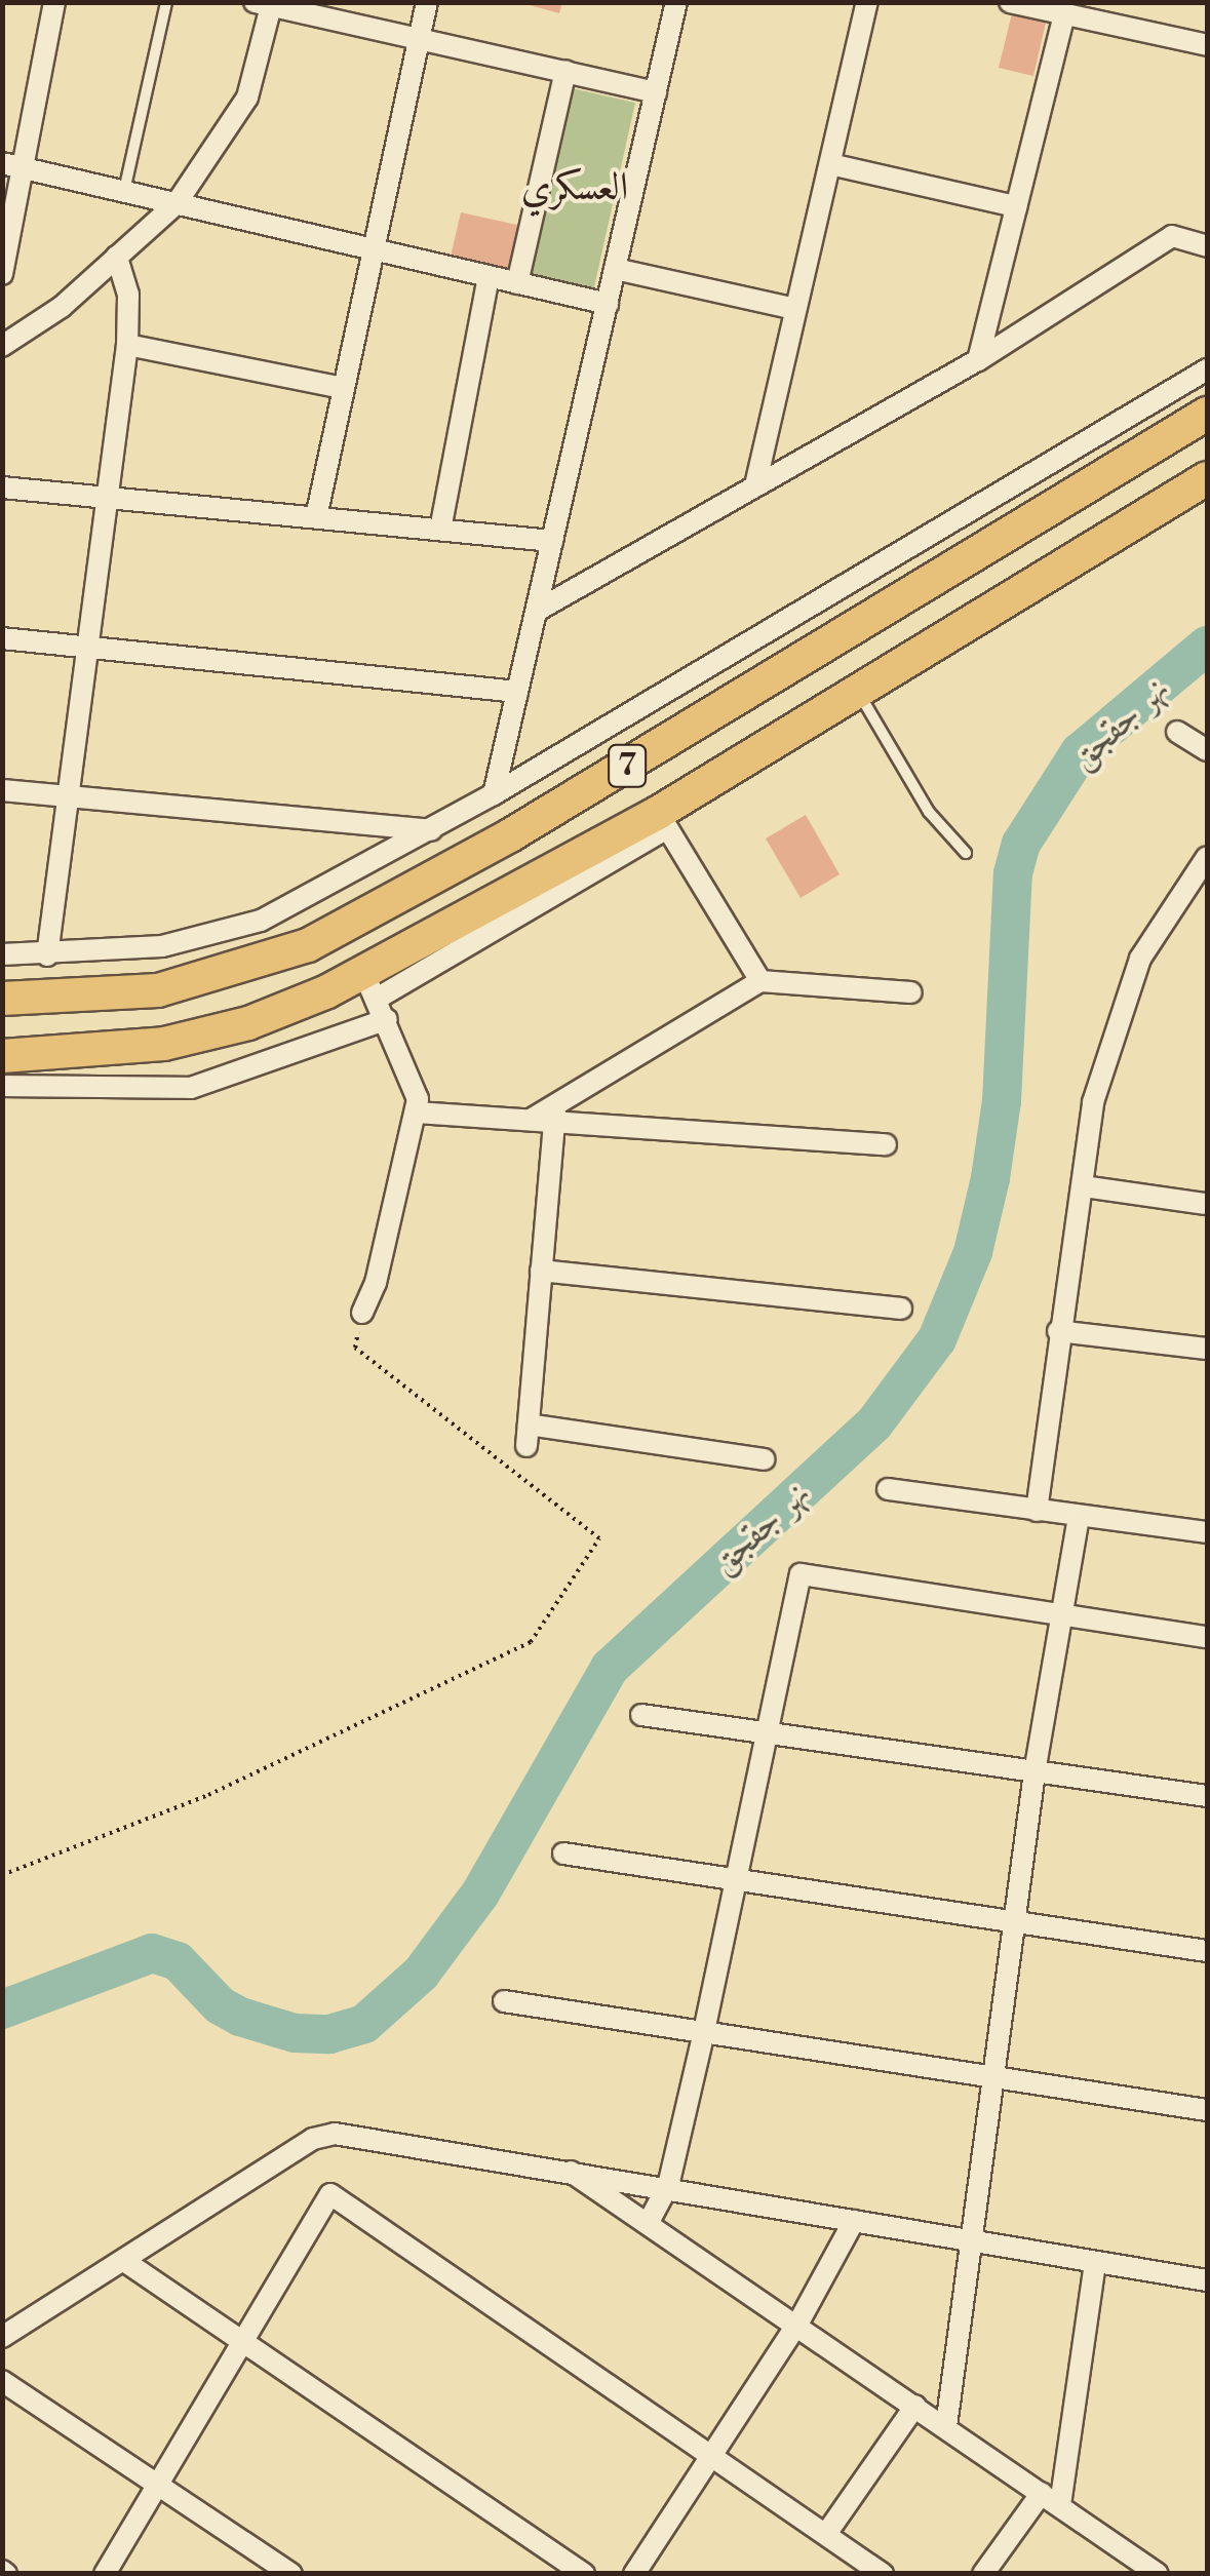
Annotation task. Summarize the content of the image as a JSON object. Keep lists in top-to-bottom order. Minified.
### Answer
{"streets":{"highway":["7"]},"districts":["العسكري"],"water":["نهر جقجق"]}
